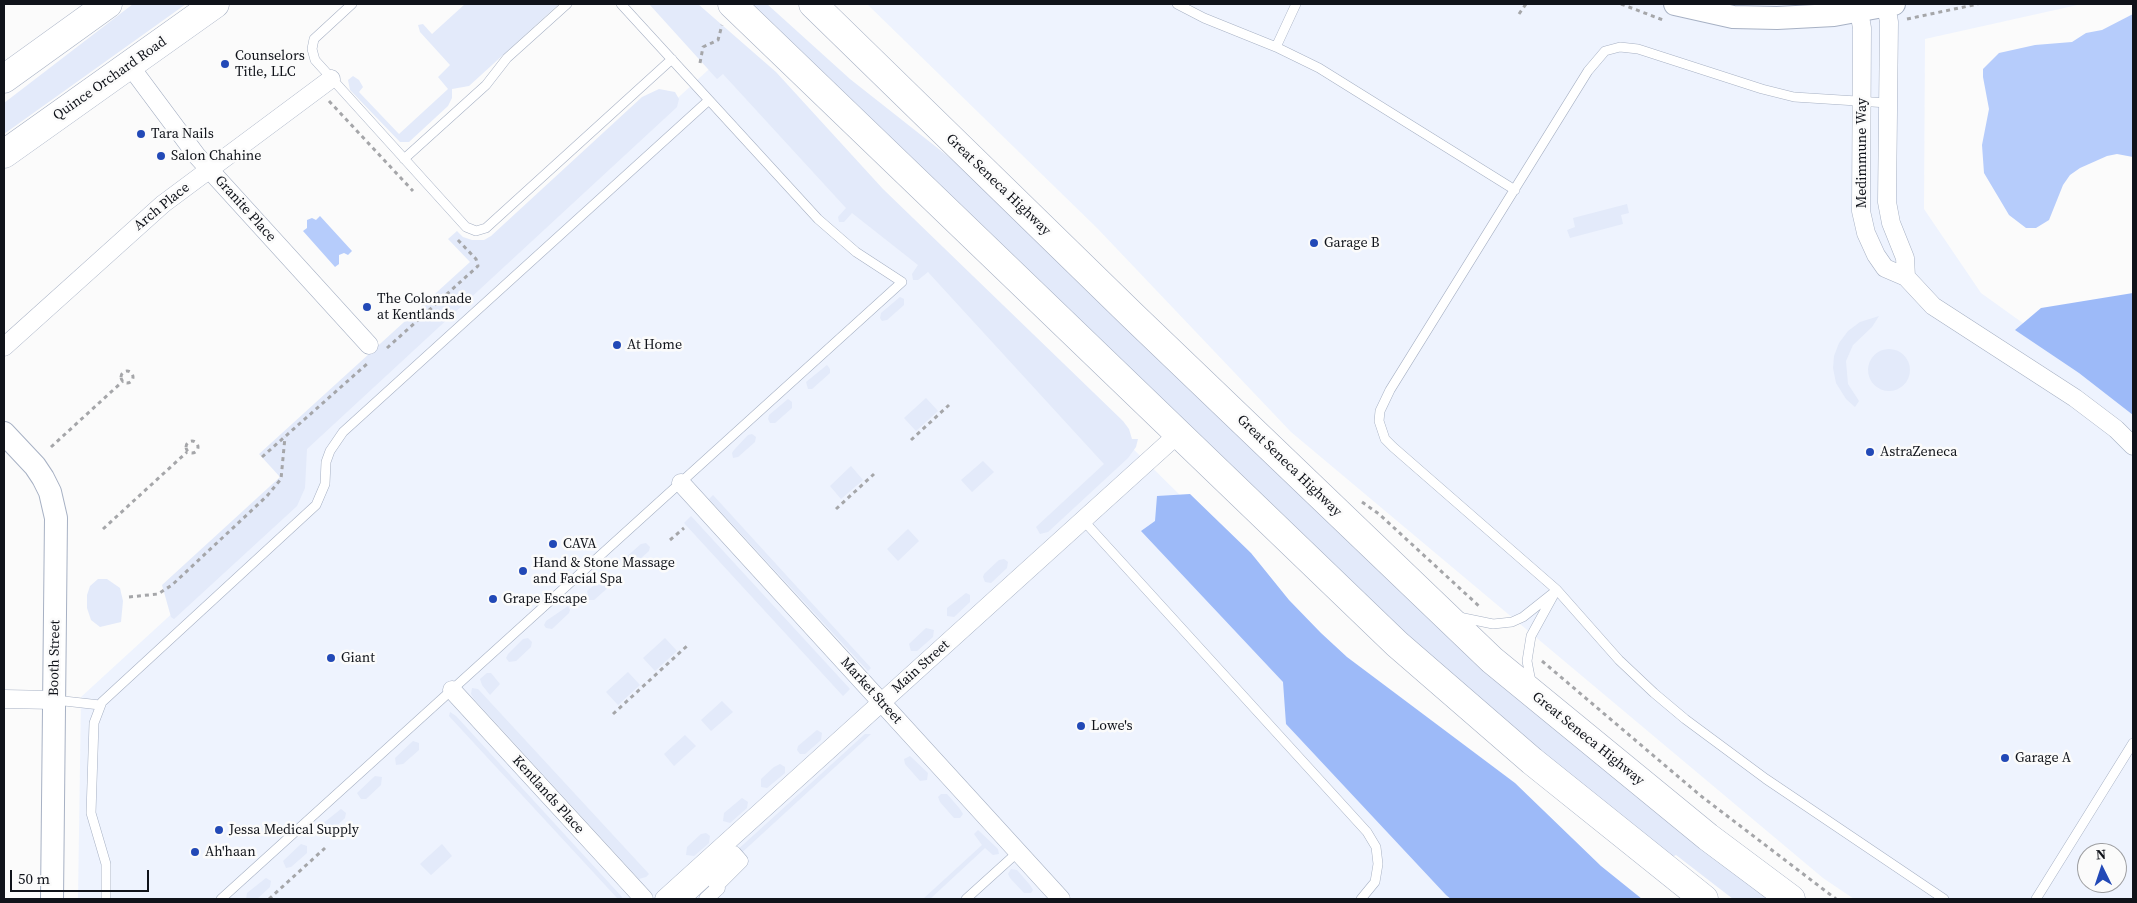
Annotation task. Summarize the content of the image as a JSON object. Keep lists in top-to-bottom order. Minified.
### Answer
{"streets":{"main road":["Quince Orchard Road","Great Seneca Highway"],"street":["Medimmune Way","Arch Place","Granite Place","Booth Street","Main Street","Market Street","Kentlands Place"]},"crossings":[["Quince Orchard Road","Granite Place"],["Arch Place","Granite Place"],["Main Street","Market Street"]],"places":["Counselors Title, LLC","Tara Nails","Salon Chahine","Garage B","The Colonnade at Kentlands","At Home","AstraZeneca","CAVA","Hand & Stone Massage and Facial Spa","Grape Escape","Giant","Lowe's","Garage A","Jessa Medical Supply","Ah'haan"],"scale_bar":"50 m","north":"top"}
